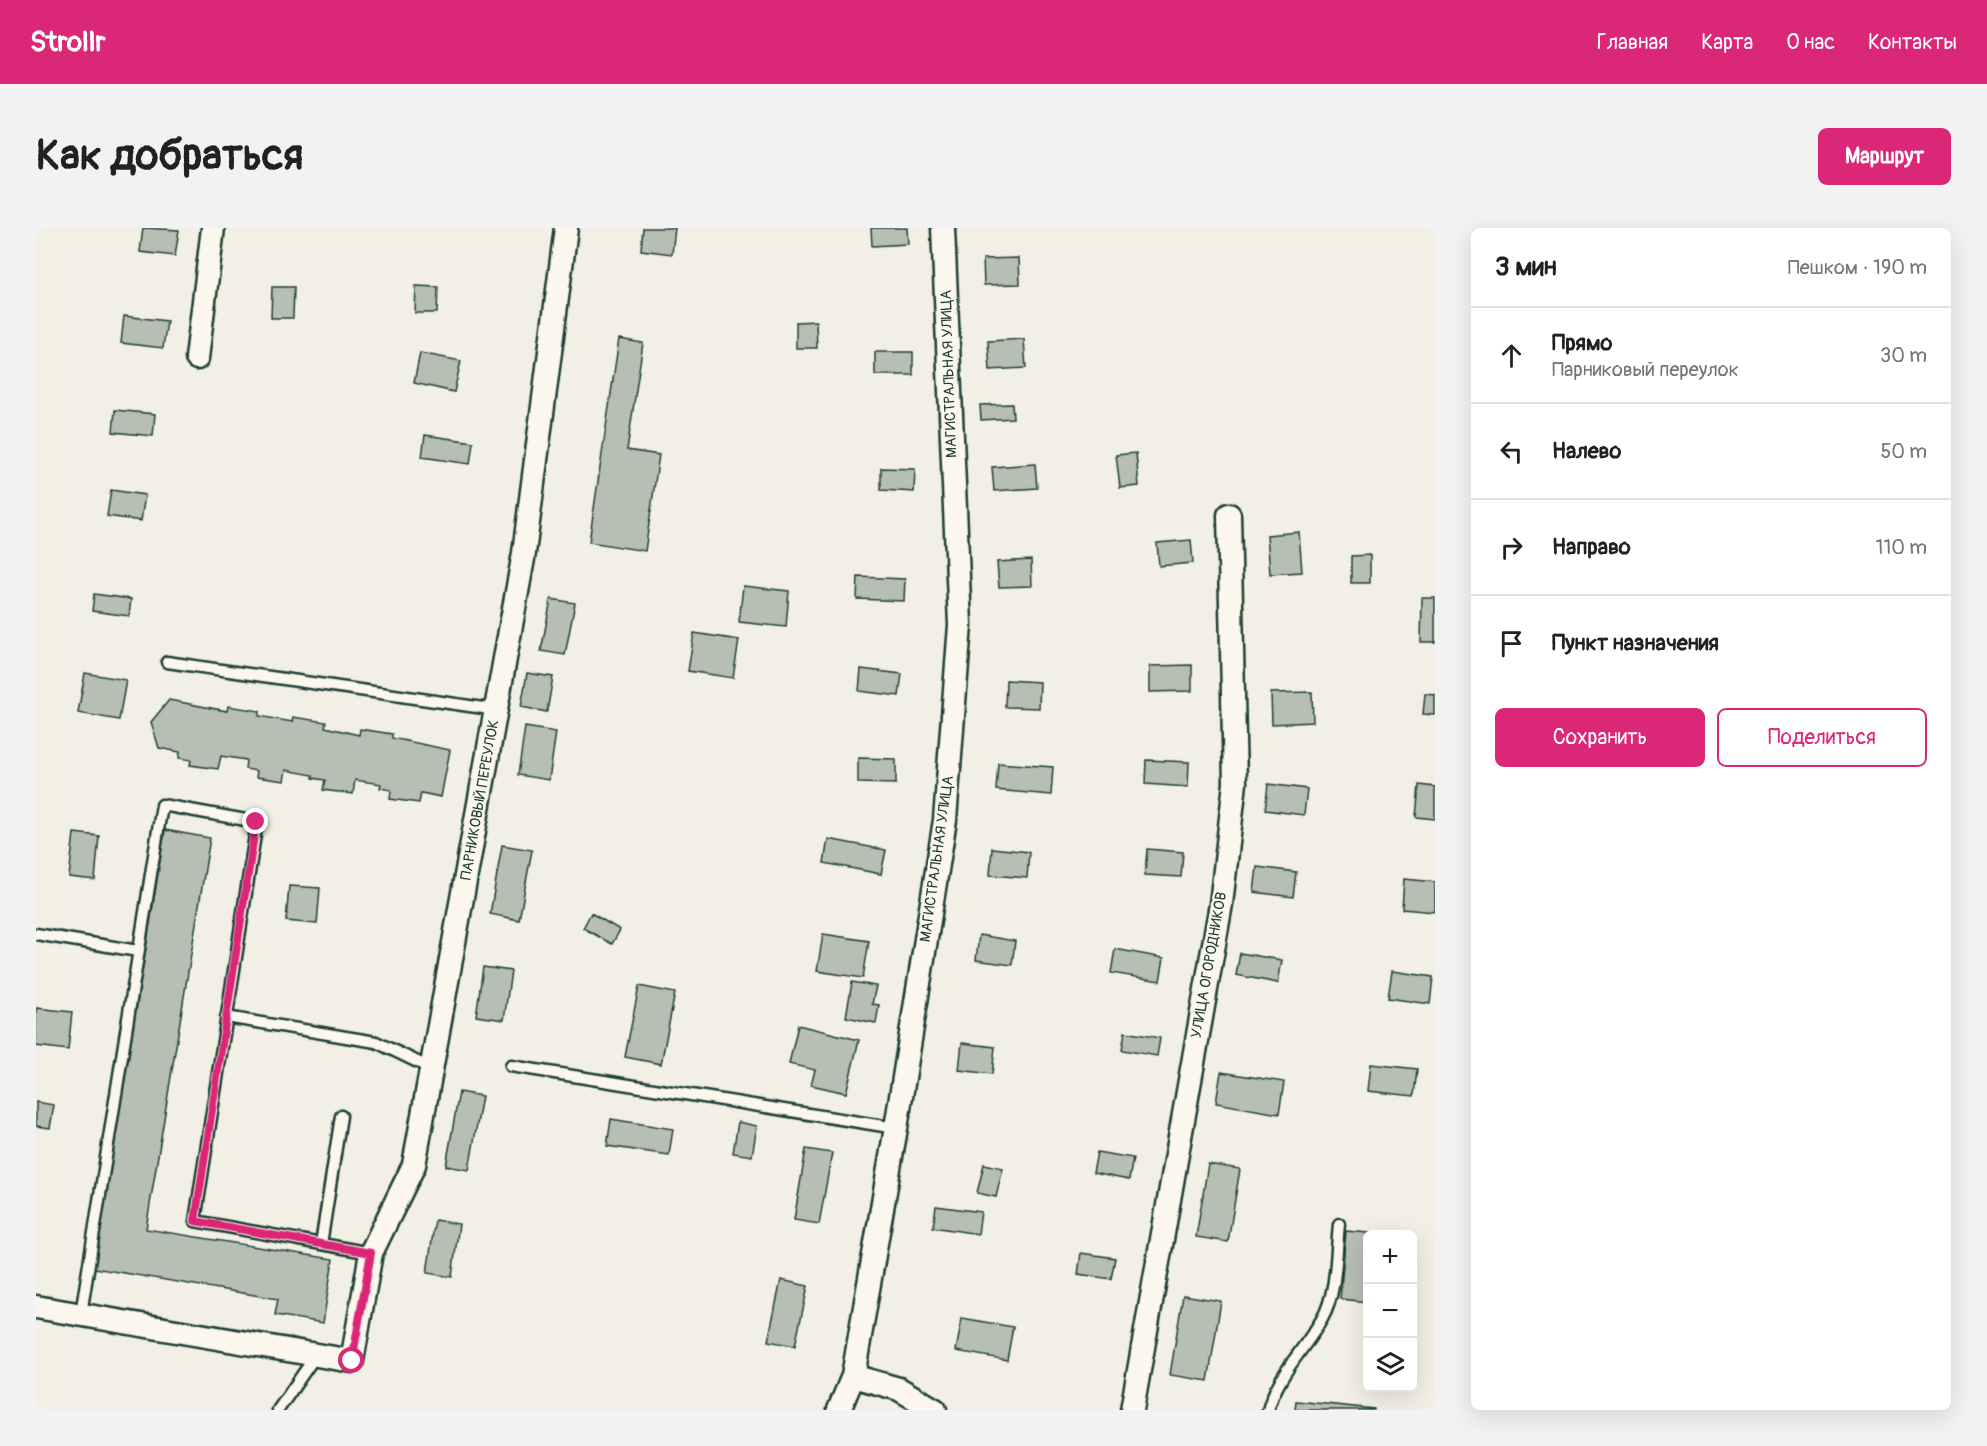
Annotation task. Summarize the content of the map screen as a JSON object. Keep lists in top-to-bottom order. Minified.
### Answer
{"streets":{"street":["МАГИСТРАЛЬНАЯ УЛИЦА","ПАРНИКОВЫЙ ПЕРЕУЛОК","УЛИЦА ОГОРОДНИКОВ"]},"page":{"header":"Strollr","nav":["Главная","Карта","О нас","Контакты"],"buttons":["Маршрут",["Сохранить","Поделиться"]],"title":"Как добраться","heading":["3 мин","Пешком · 190 m"],"list":[["Прямо","Парниковый переулок","30 m"],["Налево","50 m"],["Направо","110 m"],"Пункт назначения"],"map_buttons":["+","−"]}}
